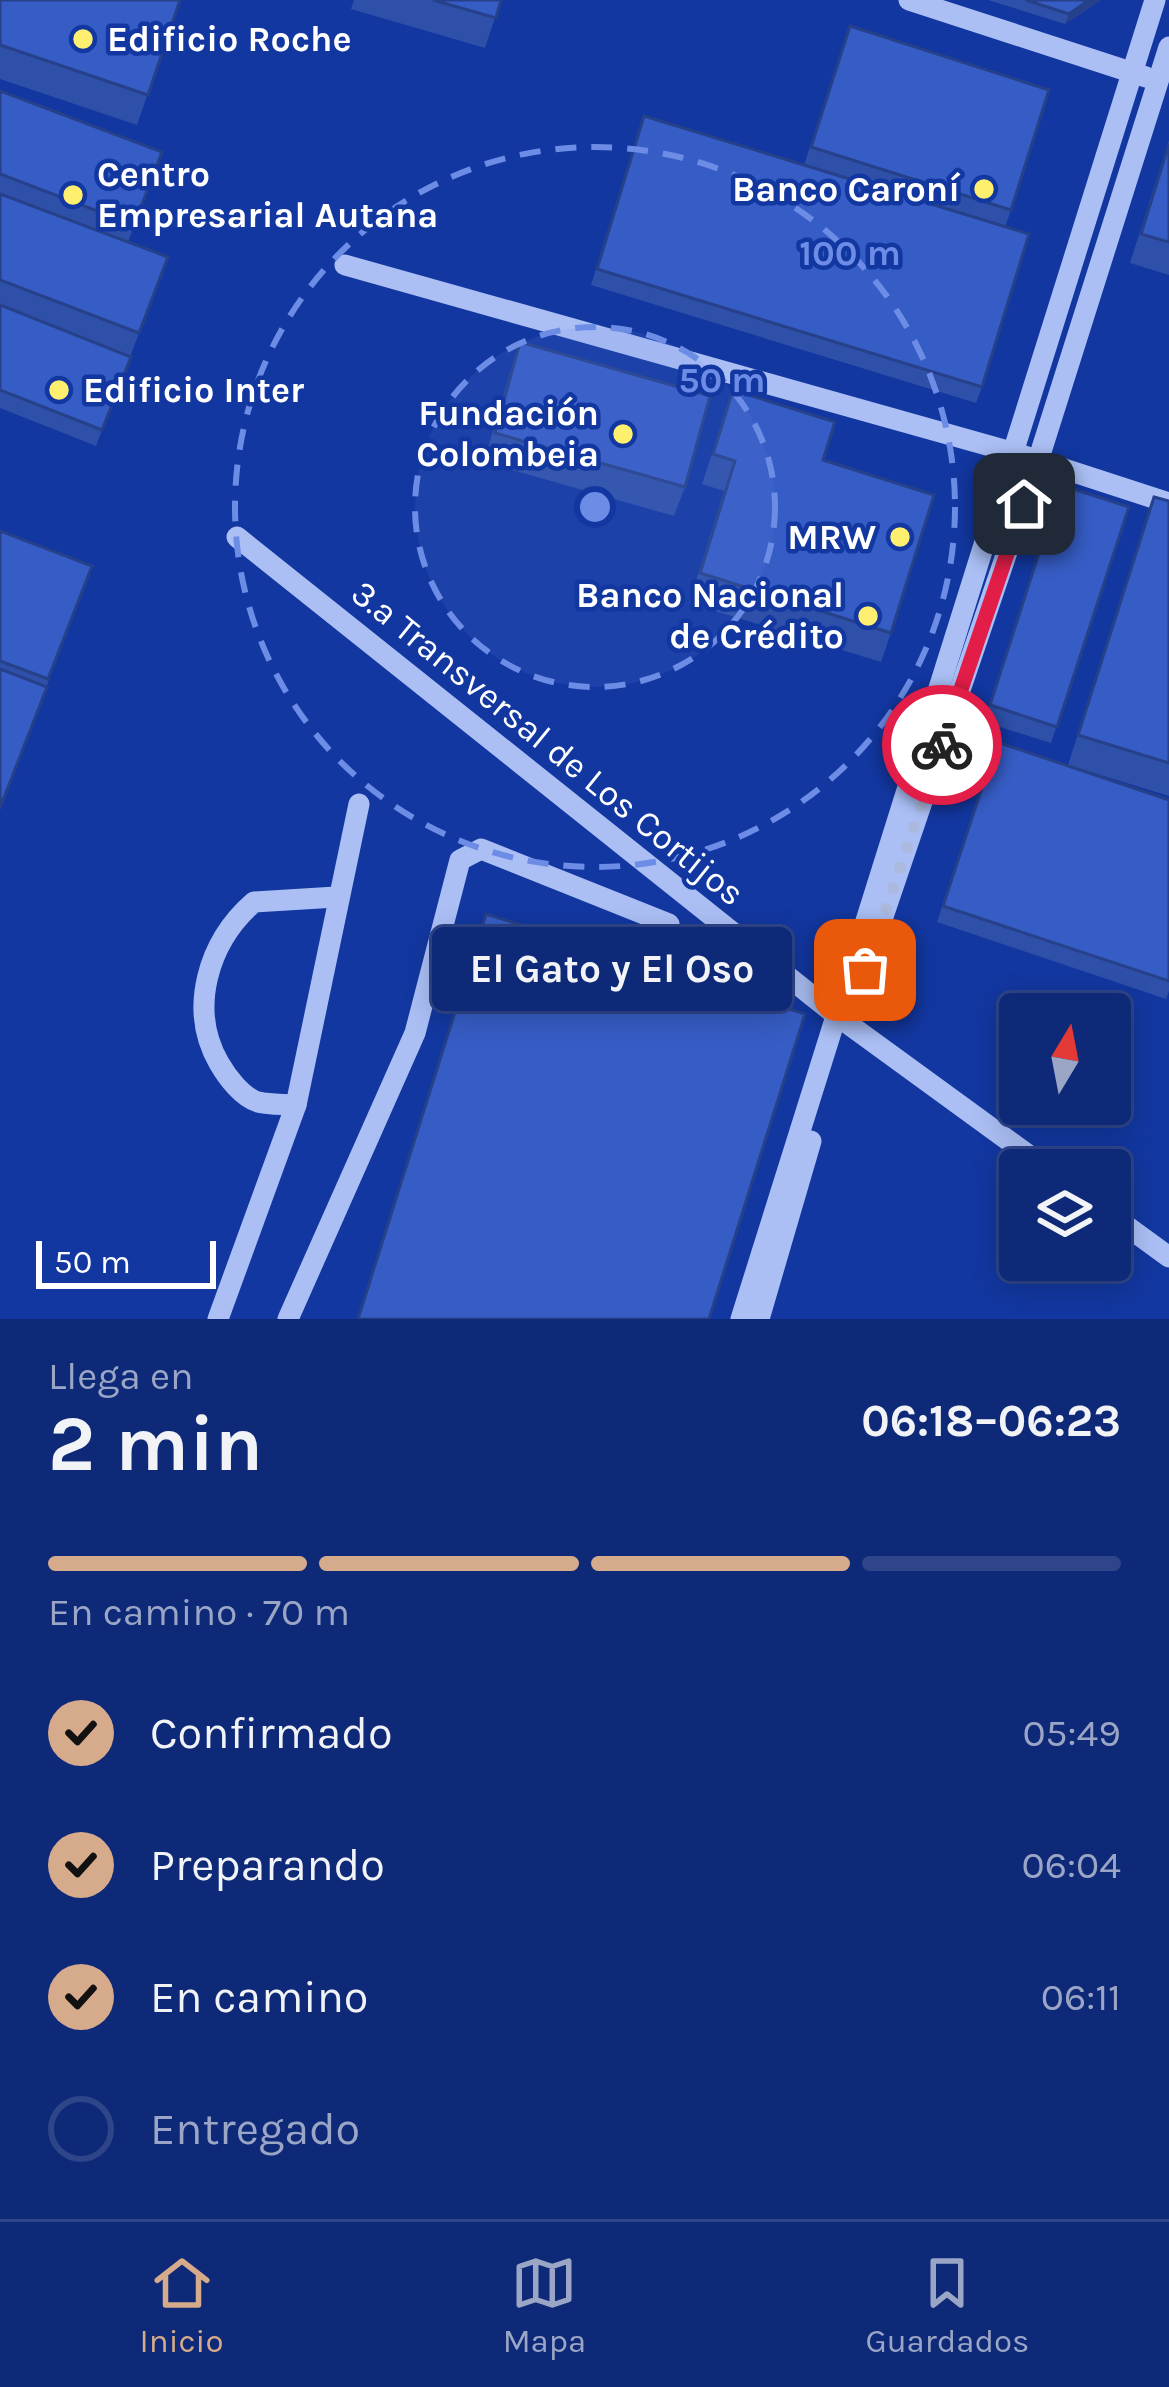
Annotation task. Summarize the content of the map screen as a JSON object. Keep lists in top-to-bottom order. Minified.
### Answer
{"streets":{"street":["3.ª Transversal de Los Cortijos"]},"places":["Edificio Roche","Banco Caroní","Centro Empresarial Autana","Edificio Inter","Fundación Colombeia","MRW","Banco Nacional de Crédito","El Gato y El Oso"],"scale_bar":"50 m","north":"top","page":{"bubble":"El Gato y El Oso","scale":"50 m","heading":["2 min","Llega en","06:18–06:23"],"bar":"En camino · 70 m","list":[["Confirmado","05:49"],["Preparando","06:04"],["En camino","06:11"],"Entregado"],"tabs":["Inicio","Mapa","Guardados"]},"rings":["100 m","50 m"]}
